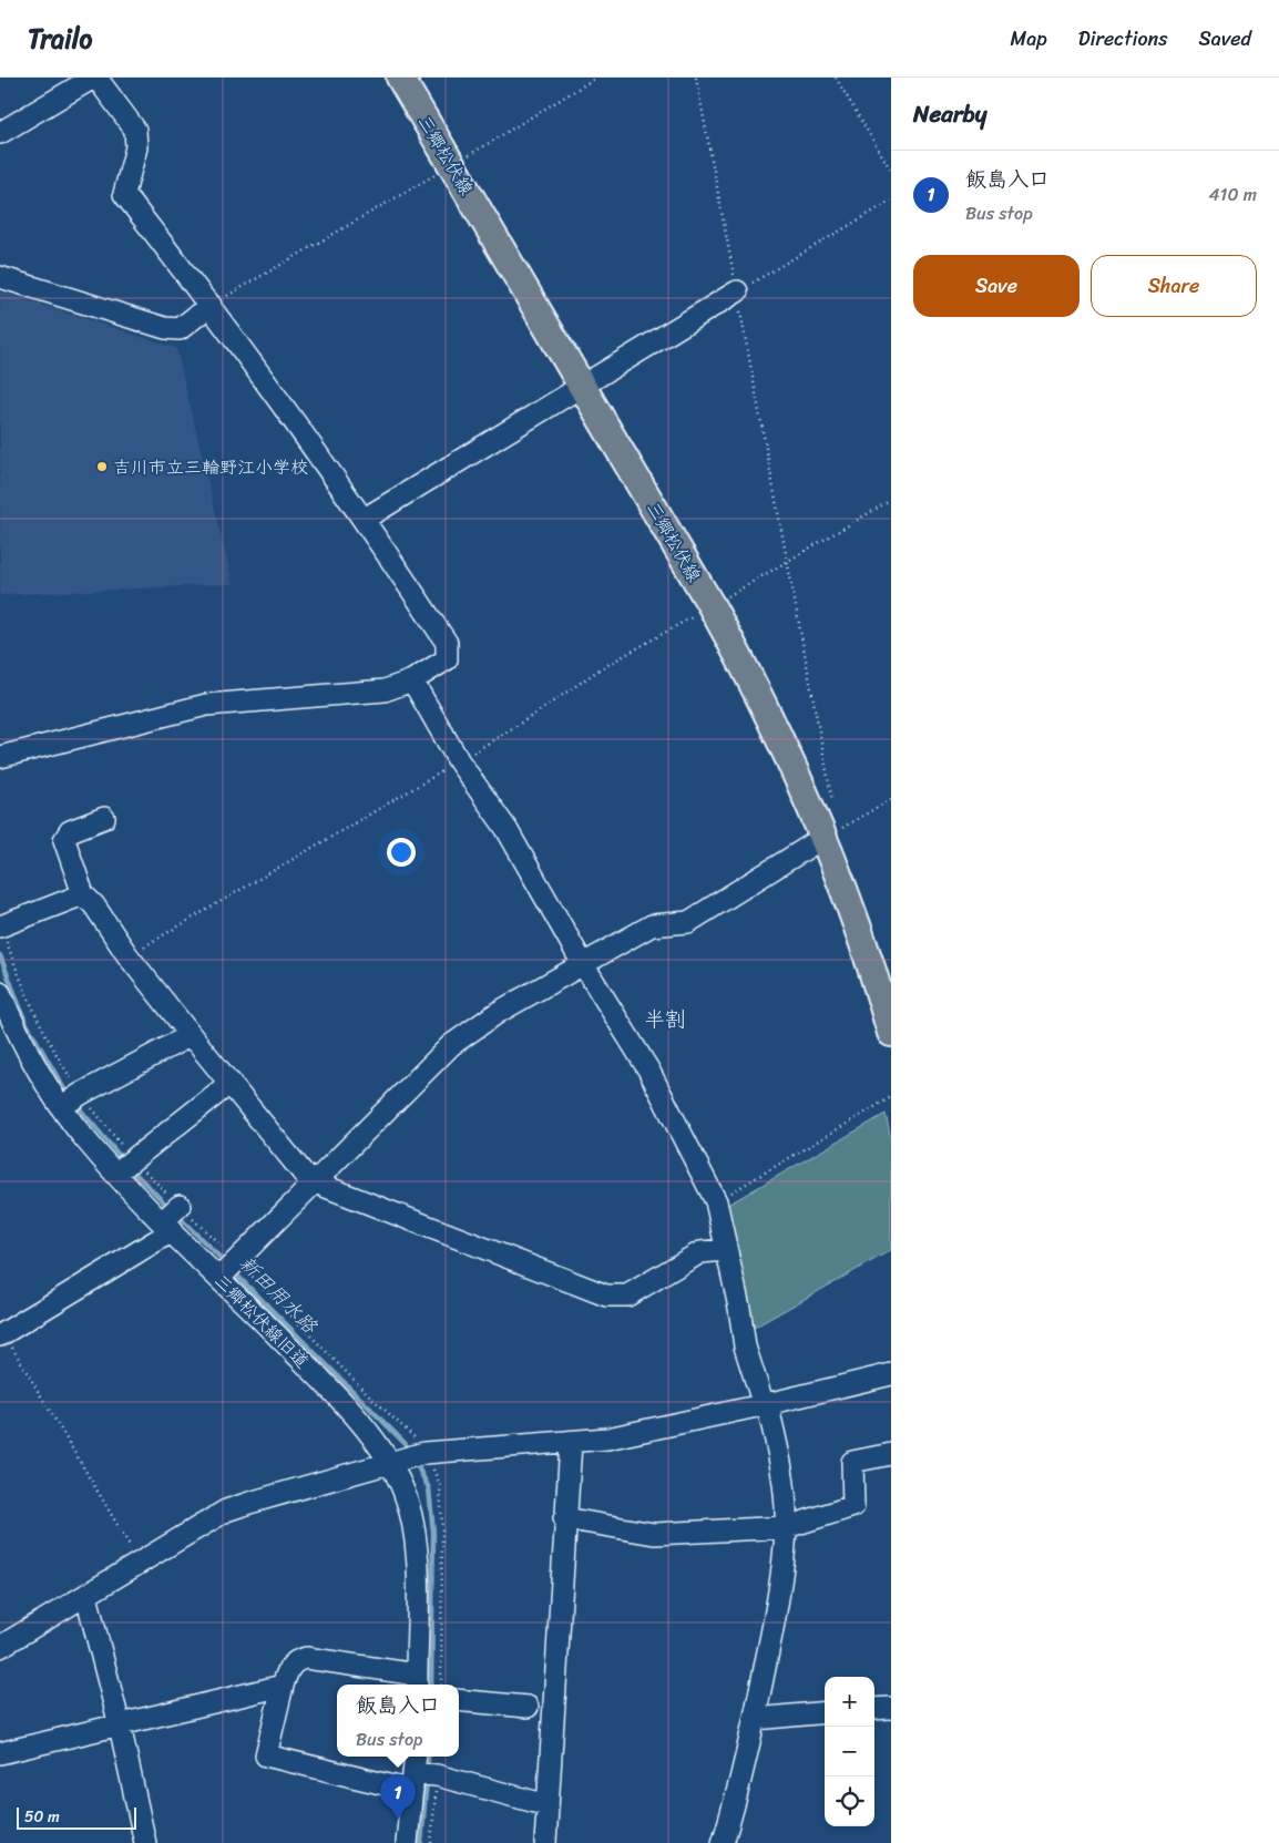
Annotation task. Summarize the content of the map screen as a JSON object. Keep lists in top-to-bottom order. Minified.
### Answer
{"streets":{"main road":["三郷松伏線"],"street":["三郷松伏線旧道"]},"districts":["半割"],"water":["新田用水路"],"places":["吉川市立三輪野江小学校"],"scale_bar":"50 m","page":{"header":"Trailo","nav":["Map","Directions","Saved"],"heading":"Nearby","list":[{"mark":"1","name":"飯島入口","note":"Bus stop","value":"410 m"}],"buttons":["Save","Share"],"map_buttons":["+","−"],"popup":["飯島入口","Bus stop"],"pins":"1","scale":"50 m"}}
